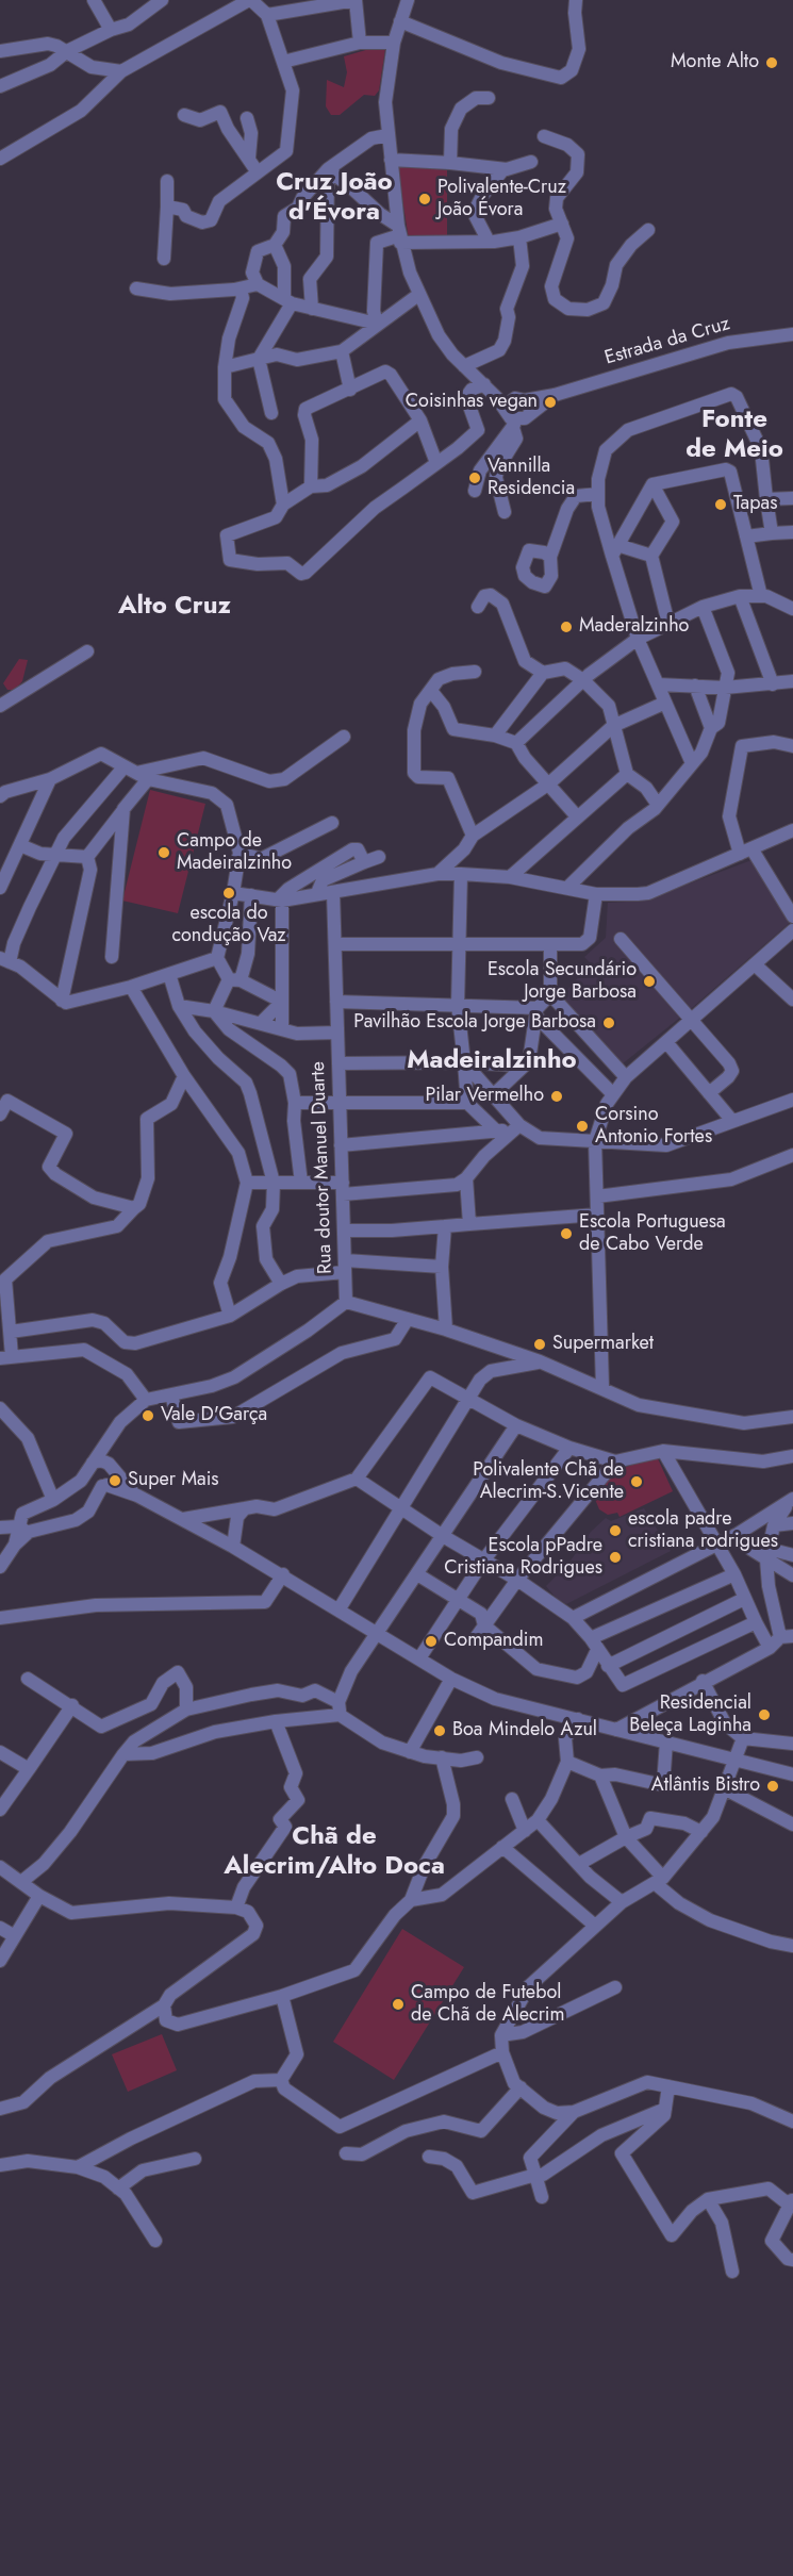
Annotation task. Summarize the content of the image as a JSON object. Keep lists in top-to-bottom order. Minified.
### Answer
{"streets":{"street":["Estrada da Cruz","Rua doutor Manuel Duarte"]},"districts":["Cruz João d'Évora","Fonte de Meio","Alto Cruz","Madeiralzinho","Chã de Alecrim/Alto Doca"],"places":["Monte Alto","Polivalente-Cruz João Évora","Coisinhas vegan","Vannilla Residencia","Tapas","Maderalzinho","Campo de Madeiralzinho","escola do condução Vaz","Escola Secundário Jorge Barbosa","Pavilhão Escola Jorge Barbosa","Pilar Vermelho","Corsino Antonio Fortes","Escola Portuguesa de Cabo Verde","Supermarket","Vale D'Garça","Super Mais","Polivalente Chã de Alecrim-S.Vicente","escola padre cristiana rodrigues","Escola pPadre Cristiana Rodrigues","Compandim","Residencial Beleça Laginha","Boa Mindelo Azul","Atlântis Bistro","Campo de Futebol de Chã de Alecrim"]}
